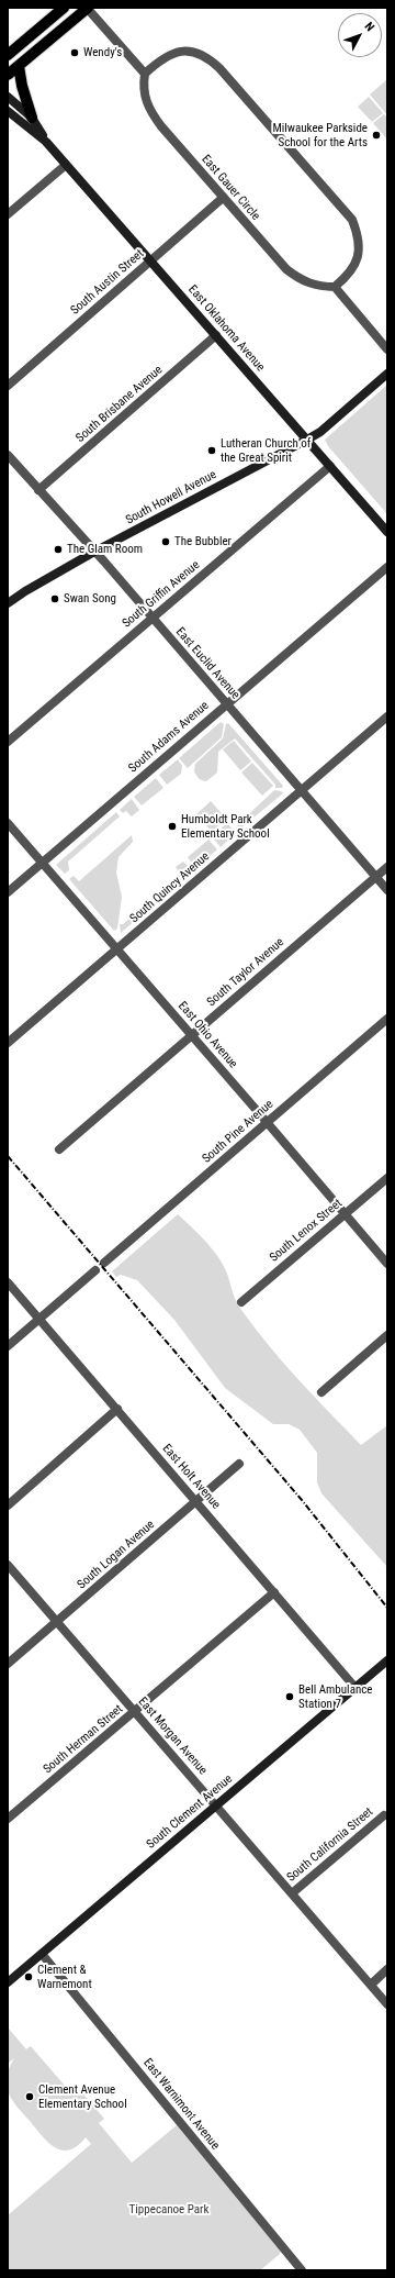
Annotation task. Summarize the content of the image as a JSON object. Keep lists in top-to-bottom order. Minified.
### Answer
{"streets":{"street":["East Gauer Circle","South Austin Street","East Oklahoma Avenue","South Brisbane Avenue","South Howell Avenue","South Griffin Avenue","East Euclid Avenue","South Adams Avenue","South Quincy Avenue","South Taylor Avenue","East Ohio Avenue","South Pine Avenue","South Lenox Street","East Holt Avenue","South Logan Avenue","East Morgan Avenue","South Herman Street","South Clement Avenue","South California Street","East Warnimont Avenue"]},"crossings":[["East Gauer Circle","South Austin Street"],["South Austin Street","East Oklahoma Avenue"],["East Oklahoma Avenue","South Brisbane Avenue"],["East Oklahoma Avenue","South Howell Avenue"],["East Oklahoma Avenue","South Griffin Avenue"],["South Brisbane Avenue","East Euclid Avenue"],["South Howell Avenue","East Euclid Avenue"],["South Griffin Avenue","East Euclid Avenue"],["East Euclid Avenue","South Adams Avenue"],["East Euclid Avenue","South Quincy Avenue"],["East Euclid Avenue","South Taylor Avenue"],["South Adams Avenue","East Ohio Avenue"],["South Quincy Avenue","East Ohio Avenue"],["South Taylor Avenue","East Ohio Avenue"],["East Ohio Avenue","South Pine Avenue"],["East Ohio Avenue","South Lenox Street"],["East Holt Avenue","South Logan Avenue"],["East Holt Avenue","South Herman Street"],["East Holt Avenue","South Clement Avenue"],["South Logan Avenue","East Morgan Avenue"],["East Morgan Avenue","South Herman Street"],["East Morgan Avenue","South Clement Avenue"],["East Morgan Avenue","South California Street"],["South Clement Avenue","East Warnimont Avenue"]],"parks":["Tippecanoe Park"],"places":["Wendy's","Milwaukee Parkside School for the Arts","Lutheran Church of the Great Spirit","The Bubbler","The Glam Room","Swan Song","Humboldt Park Elementary School","Bell Ambulance Station 7","Clement & Warnemont","Clement Avenue Elementary School"],"north":"top right"}
